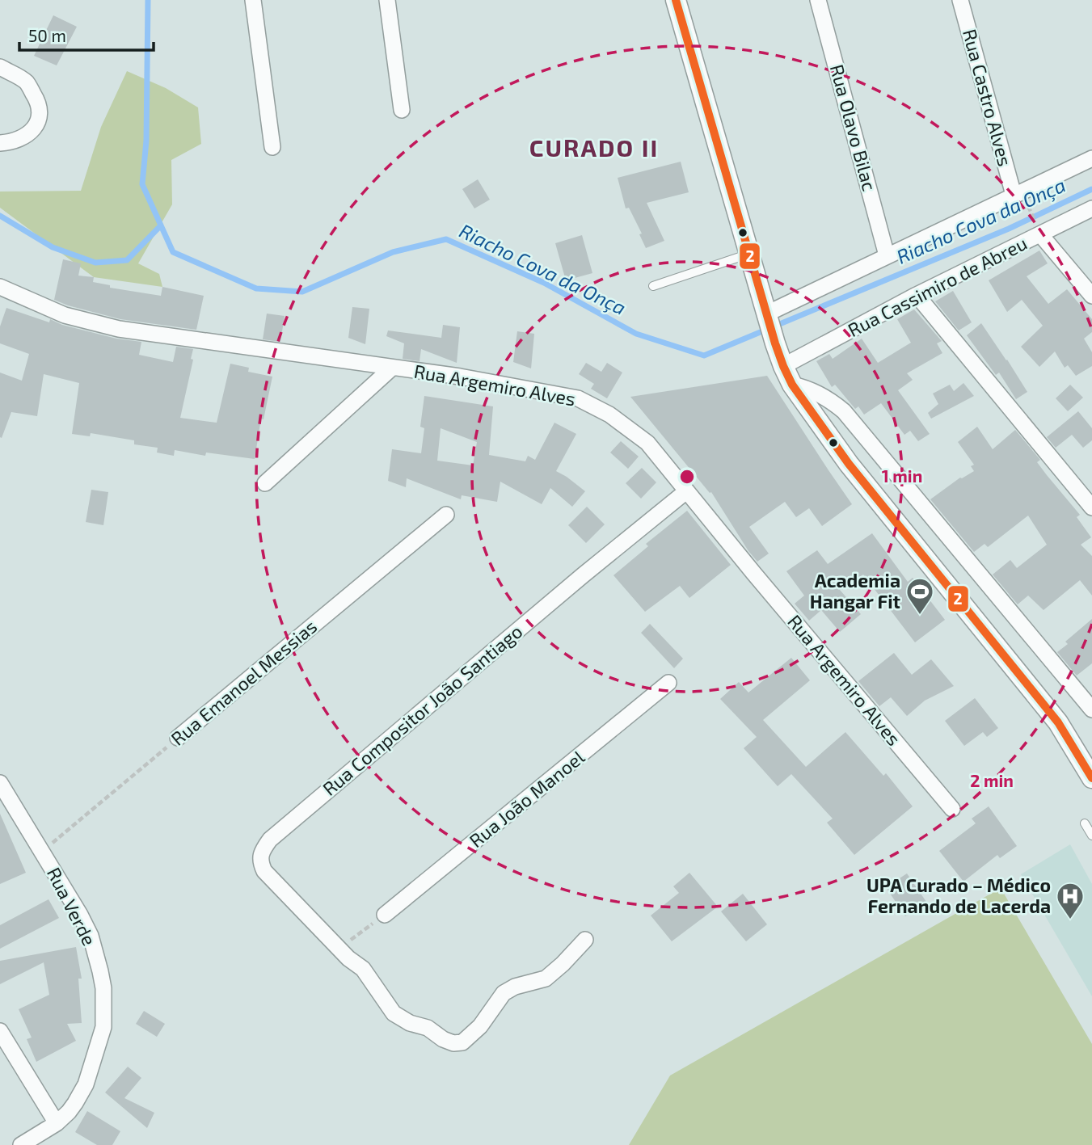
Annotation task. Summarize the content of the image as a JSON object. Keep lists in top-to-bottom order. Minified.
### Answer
{"streets":{"street":["Rua Castro Alves","Rua Olavo Bilac","Rua Cassimiro de Abreu","Rua Argemiro Alves","Rua Emanoel Messias","Rua Compositor João Santiago","Rua João Manoel","Rua Verde"]},"crossings":[["Rua Argemiro Alves","Rua Compositor João Santiago"],["Rua Emanoel Messias","Rua Verde"]],"districts":["CURADO II"],"water":["Riacho Cova da Onça"],"places":{"sports":["Academia Hangar Fit"],"hospital":["UPA Curado – Médico Fernando de Lacerda"]},"lines":["transit line 2"],"scale_bar":"50 m","rings":["1 min","2 min"]}
